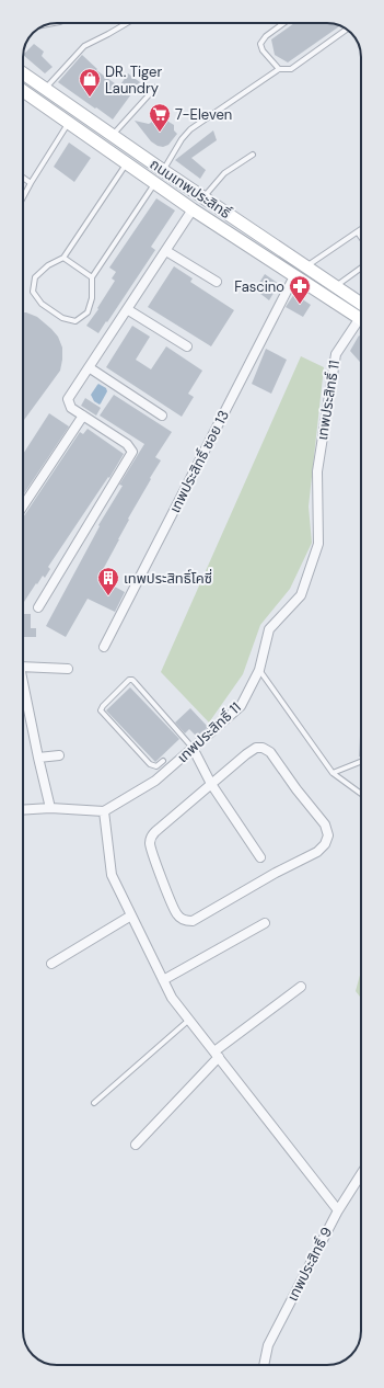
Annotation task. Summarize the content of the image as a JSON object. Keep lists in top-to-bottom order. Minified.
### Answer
{"streets":{"main road":["ถนนเทพประสิทธิ์"],"street":["เทพประสิทธิ์ 11","เทพประสิทธิ์ ซอย 13","เทพประสิทธิ์ 9"]},"crossings":[["ถนนเทพประสิทธิ์","เทพประสิทธิ์ ซอย 13"]],"places":{"shop":["DR. Tiger Laundry"],"supermarket":["7-Eleven"],"pharmacy":["Fascino"],"building":["เทพประสิทธิ์โคซี่"]}}
